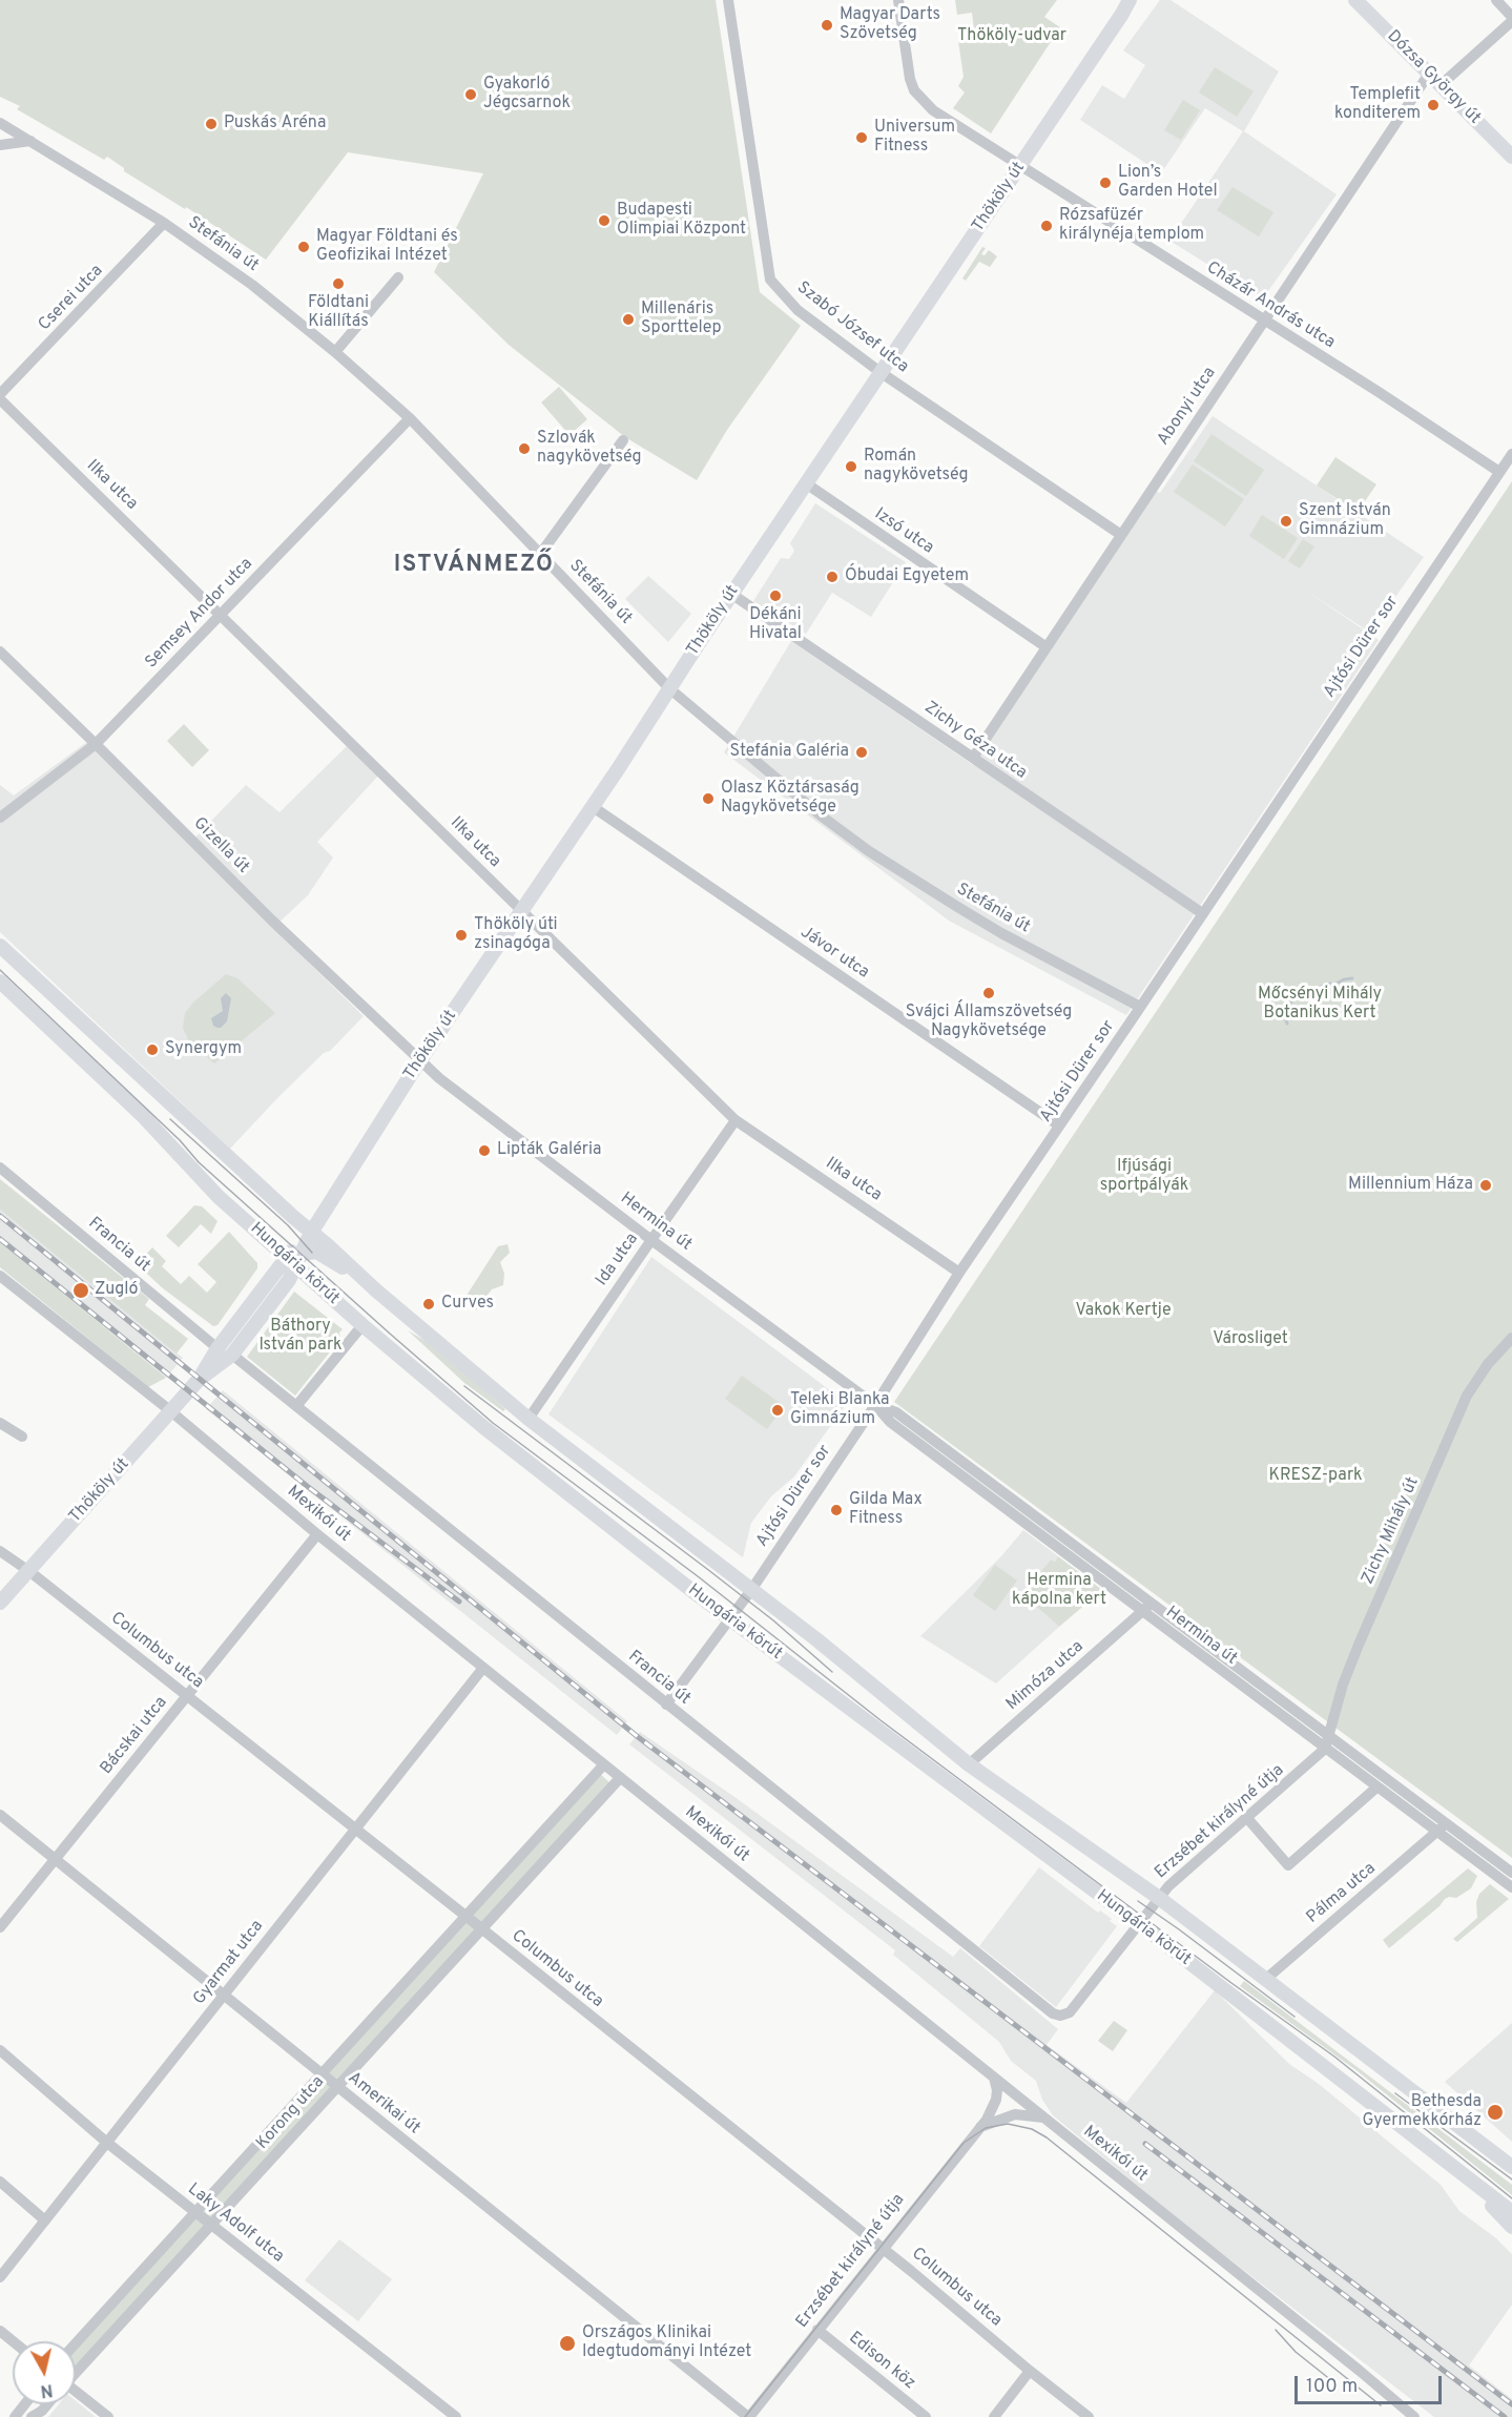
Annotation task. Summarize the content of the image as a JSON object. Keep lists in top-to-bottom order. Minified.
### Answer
{"streets":{"main road":["Dózsa György út","Thököly út","Hungária körút"],"street":["Stefánia út","Cserei utca","Cházár András utca","Szabó József utca","Abonyi utca","Ilka utca","Izsó utca","Semsey Andor utca","Ajtósi Dürer sor","Zichy Géza utca","Gizella út","Jávor utca","Hermina út","Francia út","Ida utca","Mexikói út","Zichy Mihály út","Columbus utca","Mimóza utca","Bácskai utca","Erzsébet királyné útja","Pálma utca","Gyarmat utca","Amerikai út","Korong utca","Laky Adolf utca","Edison köz"]},"crossings":[["Dózsa György út","Abonyi utca"],["Thököly út","Stefánia út"],["Thököly út","Cházár András utca"],["Thököly út","Szabó József utca"],["Thököly út","Ilka utca"],["Thököly út","Izsó utca"],["Thököly út","Zichy Géza utca"],["Thököly út","Gizella út"],["Thököly út","Jávor utca"],["Thököly út","Hermina út"],["Thököly út","Francia út"],["Thököly út","Hungária körút"],["Thököly út","Mexikói út"],["Thököly út","Columbus utca"],["Stefánia út","Cserei utca"],["Stefánia út","Semsey Andor utca"],["Stefánia út","Ajtósi Dürer sor"],["Cserei utca","Ilka utca"],["Cházár András utca","Abonyi utca"],["Cházár András utca","Ajtósi Dürer sor"],["Szabó József utca","Abonyi utca"],["Abonyi utca","Izsó utca"],["Abonyi utca","Zichy Géza utca"],["Ilka utca","Semsey Andor utca"],["Ilka utca","Ajtósi Dürer sor"],["Ilka utca","Ida utca"],["Semsey Andor utca","Gizella út"],["Ajtósi Dürer sor","Zichy Géza utca"],["Ajtósi Dürer sor","Jávor utca"],["Ajtósi Dürer sor","Hermina út"],["Ajtósi Dürer sor","Francia út"],["Ajtósi Dürer sor","Hungária körút"],["Gizella út","Hermina út"],["Hermina út","Ida utca"],["Hermina út","Zichy Mihály út"],["Hermina út","Mimóza utca"],["Hermina út","Erzsébet királyné útja"],["Hermina út","Pálma utca"],["Francia út","Erzsébet királyné útja"],["Ida utca","Hungária körút"],["Hungária körút","Mimóza utca"],["Hungária körút","Erzsébet királyné útja"],["Hungária körút","Pálma utca"],["Mexikói út","Bácskai utca"],["Mexikói út","Erzsébet királyné útja"],["Mexikói út","Gyarmat utca"],["Mexikói út","Korong utca"],["Zichy Mihály út","Erzsébet királyné útja"],["Columbus utca","Bácskai utca"],["Columbus utca","Erzsébet királyné útja"],["Columbus utca","Gyarmat utca"],["Columbus utca","Korong utca"],["Bácskai utca","Amerikai út"],["Erzsébet királyné útja","Amerikai út"],["Erzsébet királyné útja","Edison köz"],["Gyarmat utca","Amerikai út"],["Gyarmat utca","Laky Adolf utca"],["Amerikai út","Korong utca"],["Korong utca","Laky Adolf utca"]],"districts":["ISTVÁNMEZŐ"],"parks":["Thököly-udvar","Mőcsényi Mihály Botanikus Kert","Ifjúsági sportpályák","Vakok Kertje","Báthory István park","Városliget","KRESZ-park","Hermina kápolna kert"],"places":["Magyar Darts Szövetség","Gyakorló Jégcsarnok","Templefit konditerem","Puskás Aréna","Universum Fitness","Lion’s Garden Hotel","Budapesti Olimpiai Központ","Rózsafüzér királynéja templom","Magyar Földtani és Geofizikai Intézet","Földtani Kiállítás","Millenáris Sporttelep","Szlovák nagykövetség","Román nagykövetség","Szent István Gimnázium","Óbudai Egyetem","Dékáni Hivatal","Stefánia Galéria","Olasz Köztársaság Nagykövetsége","Thököly úti zsinagóga","Svájci Államszövetség Nagykövetsége","Synergym","Lipták Galéria","Millennium Háza","Zugló","Curves","Teleki Blanka Gimnázium","Gilda Max Fitness","Bethesda Gyermekkórház","Országos Klinikai Idegtudományi Intézet"],"scale_bar":"100 m","north":"bottom"}
